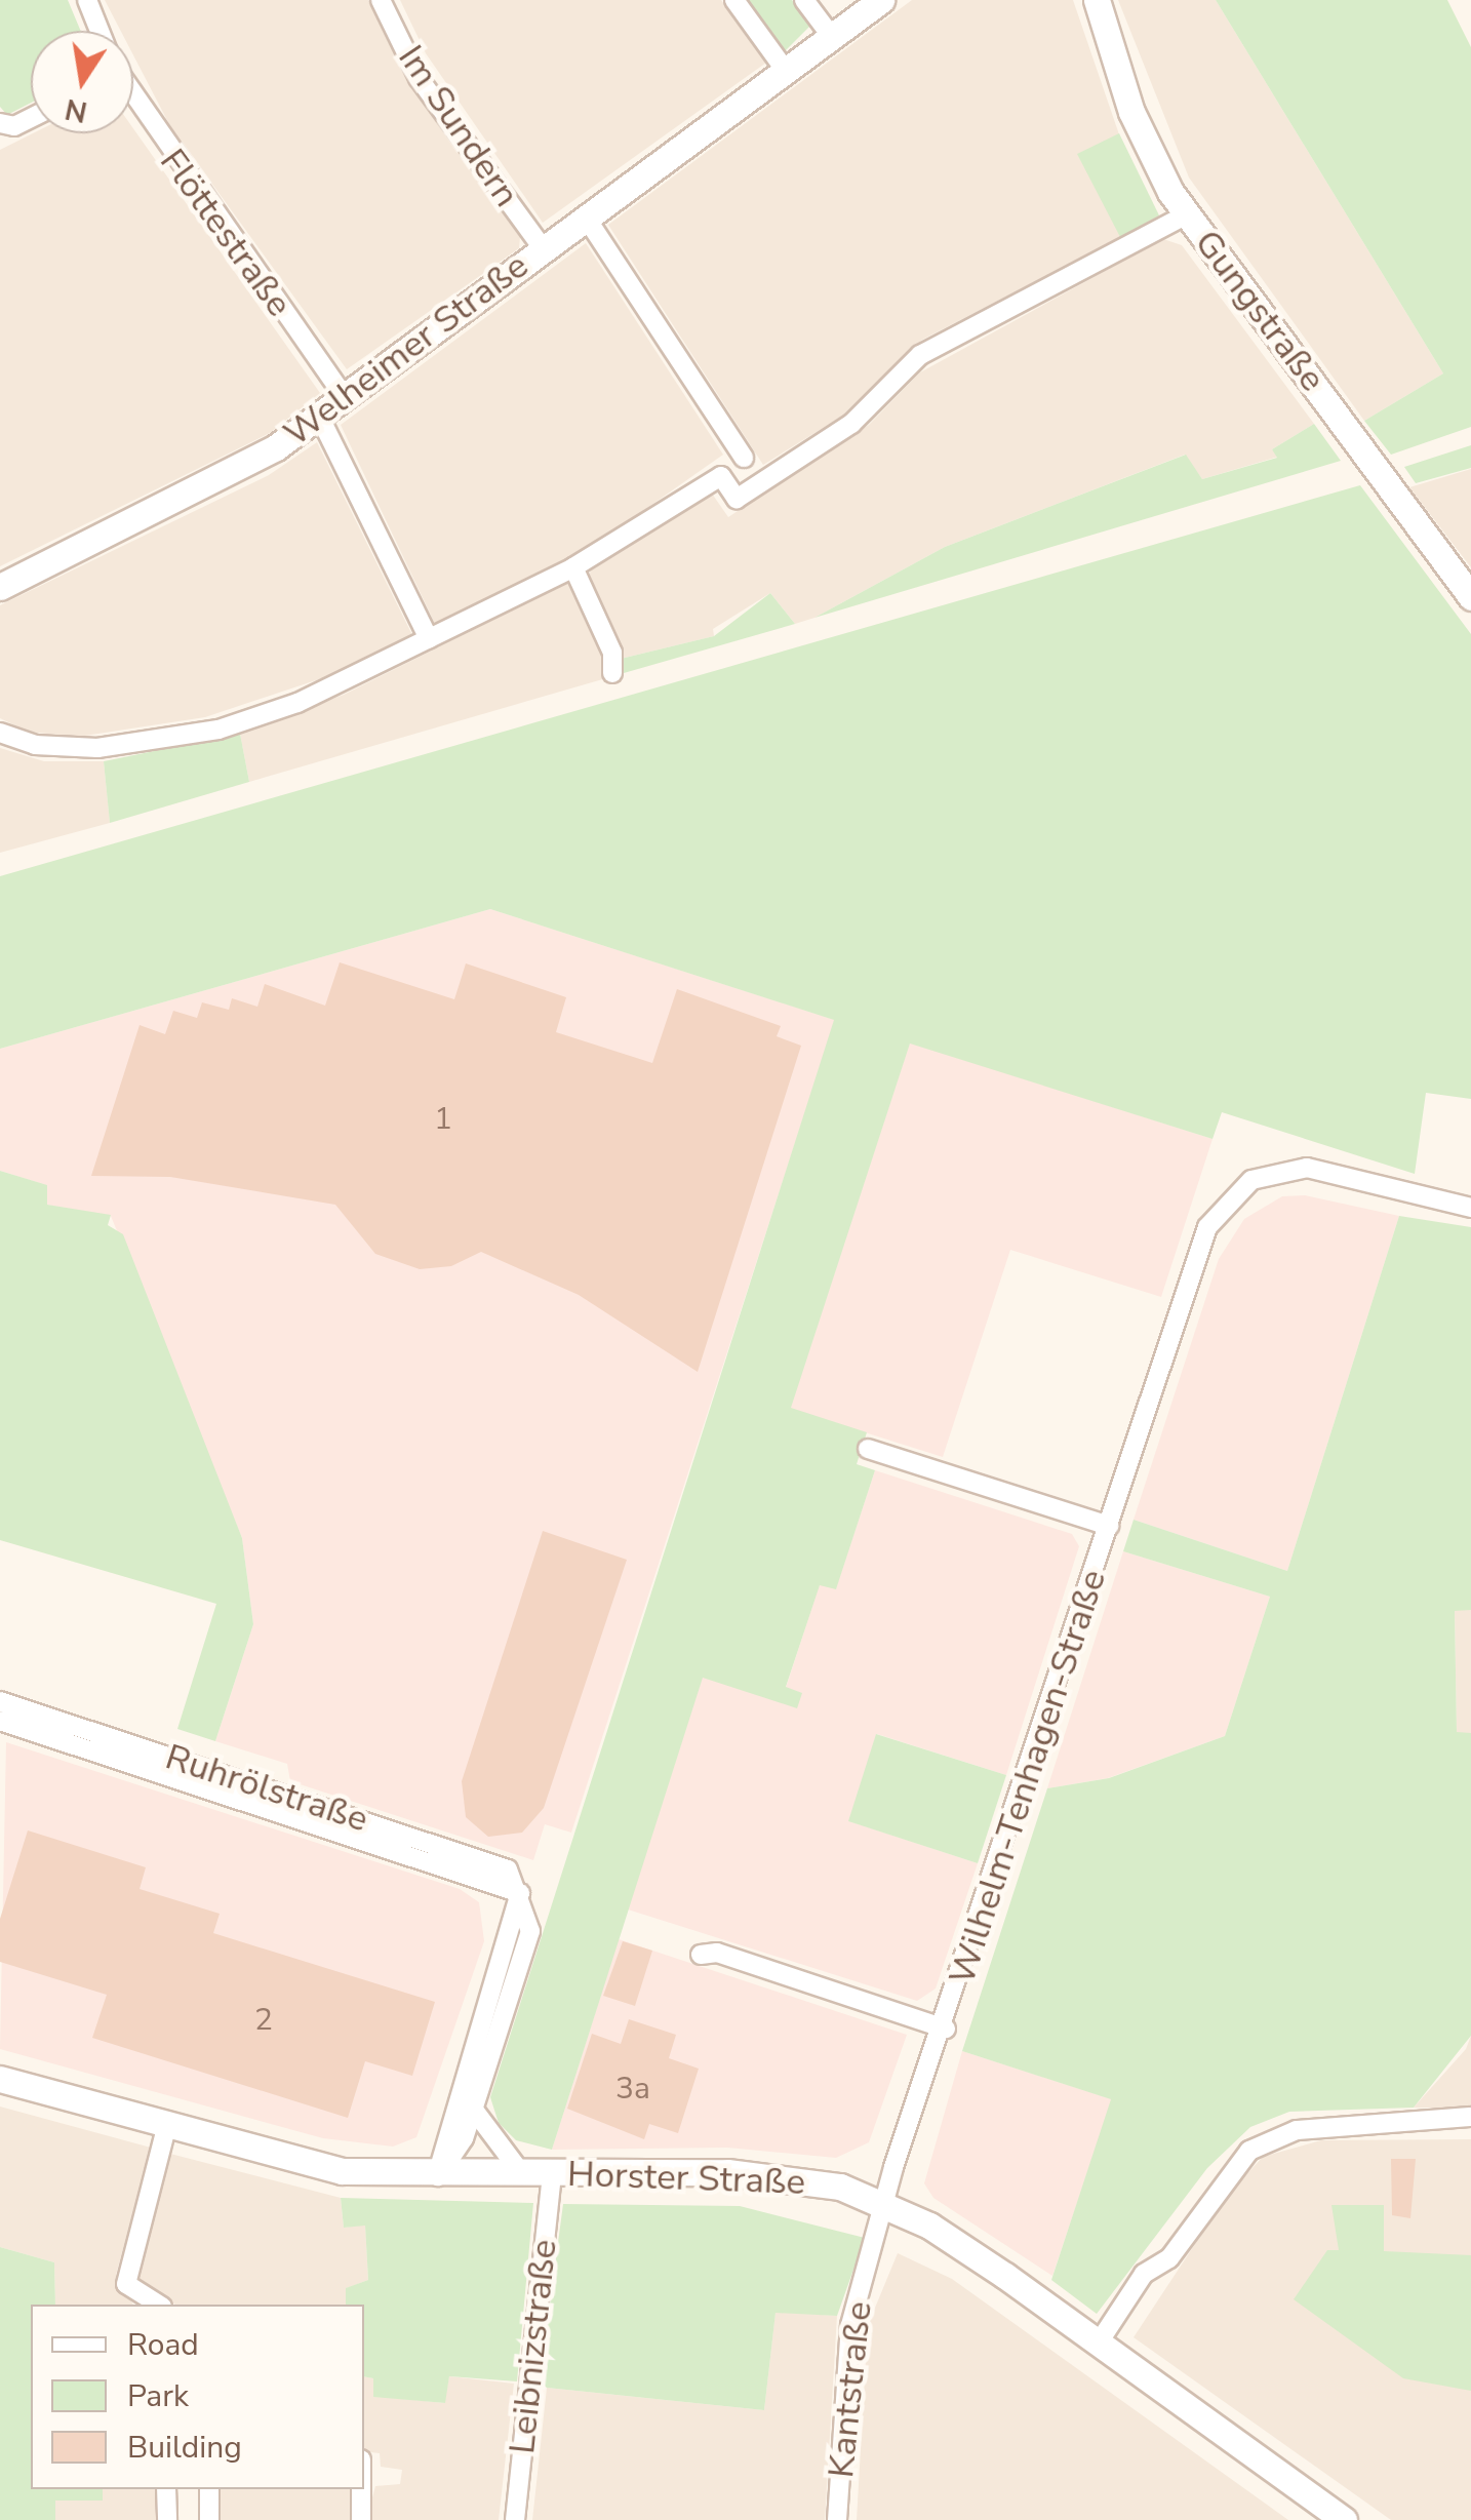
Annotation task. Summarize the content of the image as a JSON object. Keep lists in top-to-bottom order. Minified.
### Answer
{"streets":{"street":["Im Sundern","Flöttestraße","Gungstraße","Welheimer Straße","Wilhelm-Tenhagen-Straße","Ruhrölstraße","Horster Straße","Leibnizstraße","Kantstraße"]},"crossings":[["Im Sundern","Welheimer Straße"],["Flöttestraße","Welheimer Straße"],["Wilhelm-Tenhagen-Straße","Horster Straße"],["Wilhelm-Tenhagen-Straße","Kantstraße"],["Horster Straße","Leibnizstraße"],["Horster Straße","Kantstraße"]],"house_numbers":["1","2","3a"],"legend":["Road","Park","Building"],"north":"bottom"}
